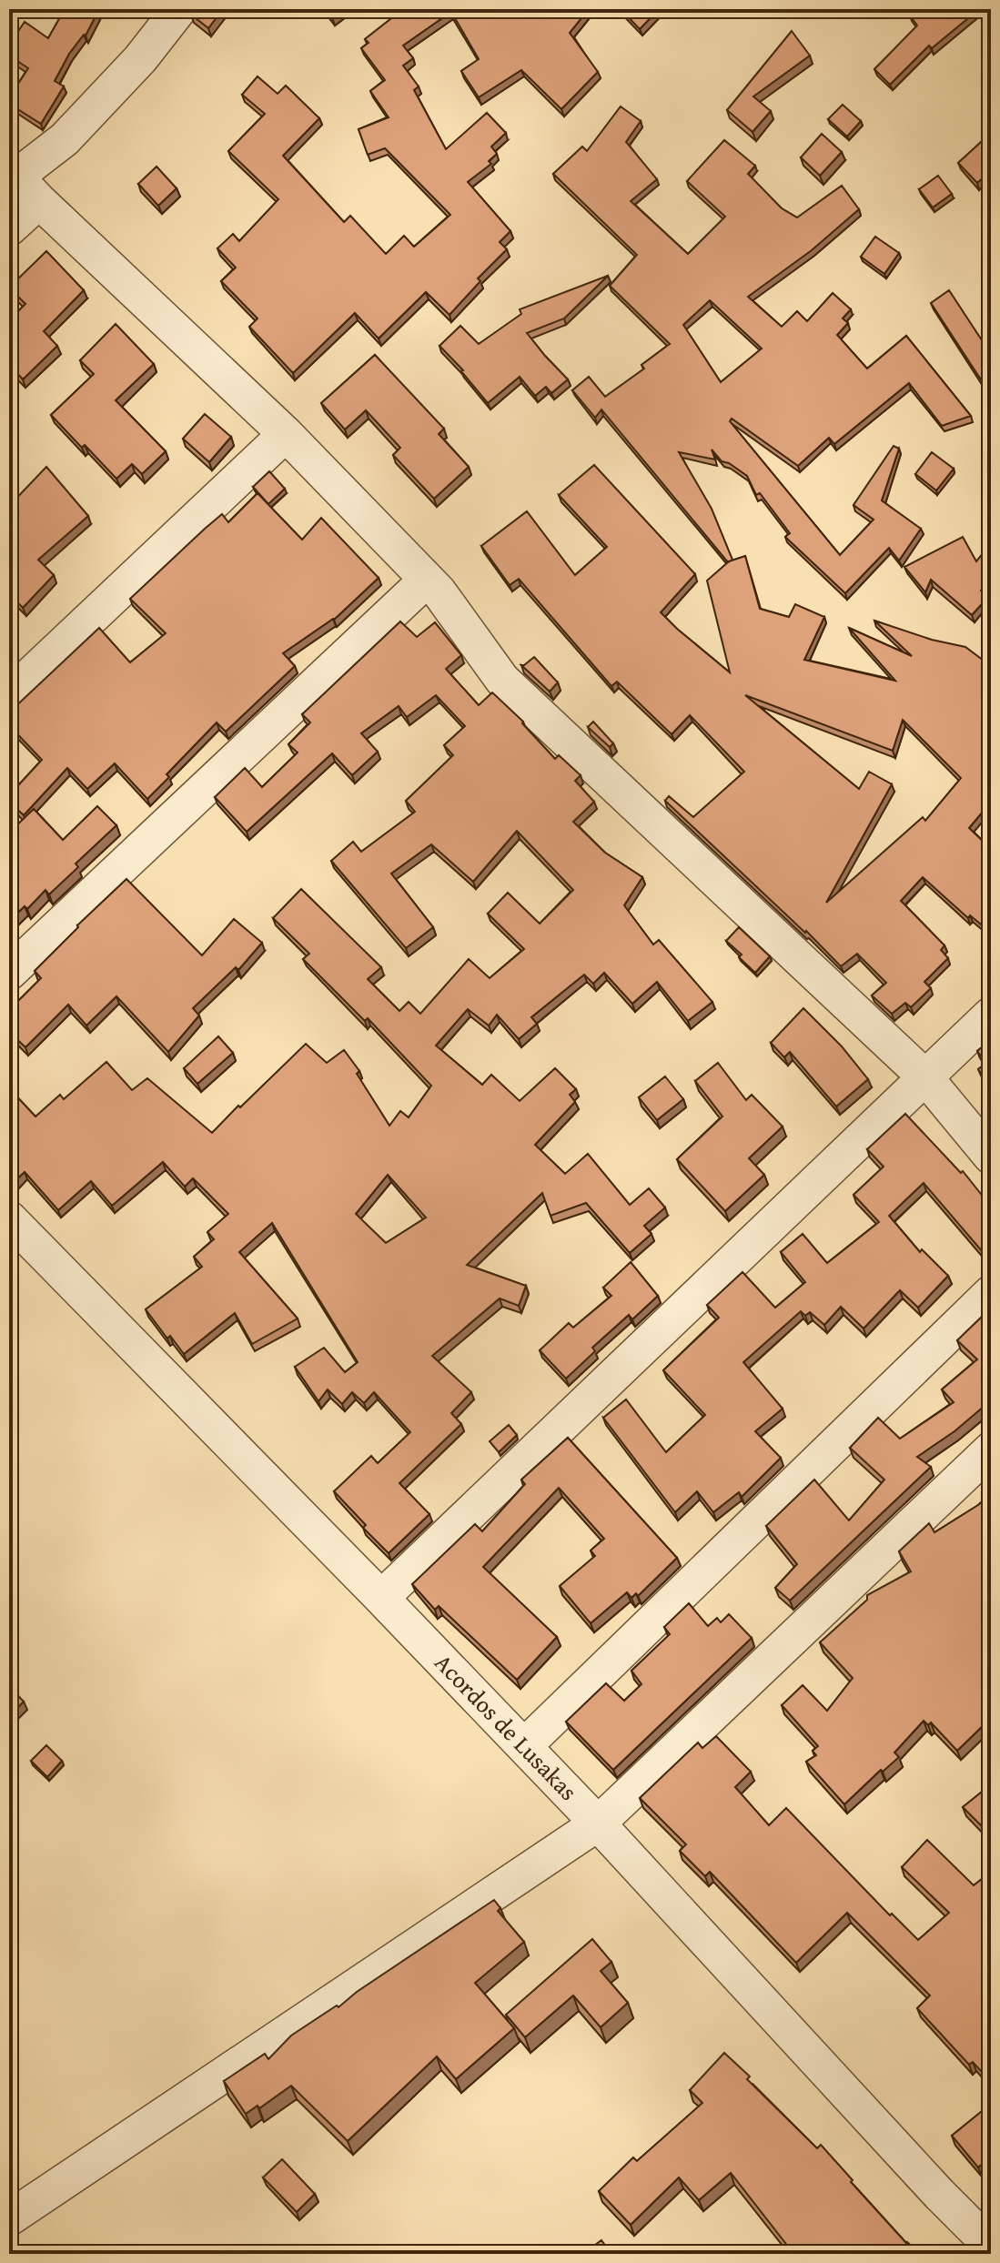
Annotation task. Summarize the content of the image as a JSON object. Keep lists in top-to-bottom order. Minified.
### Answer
{"streets":{"street":["Acordos de Lusakas"]}}
